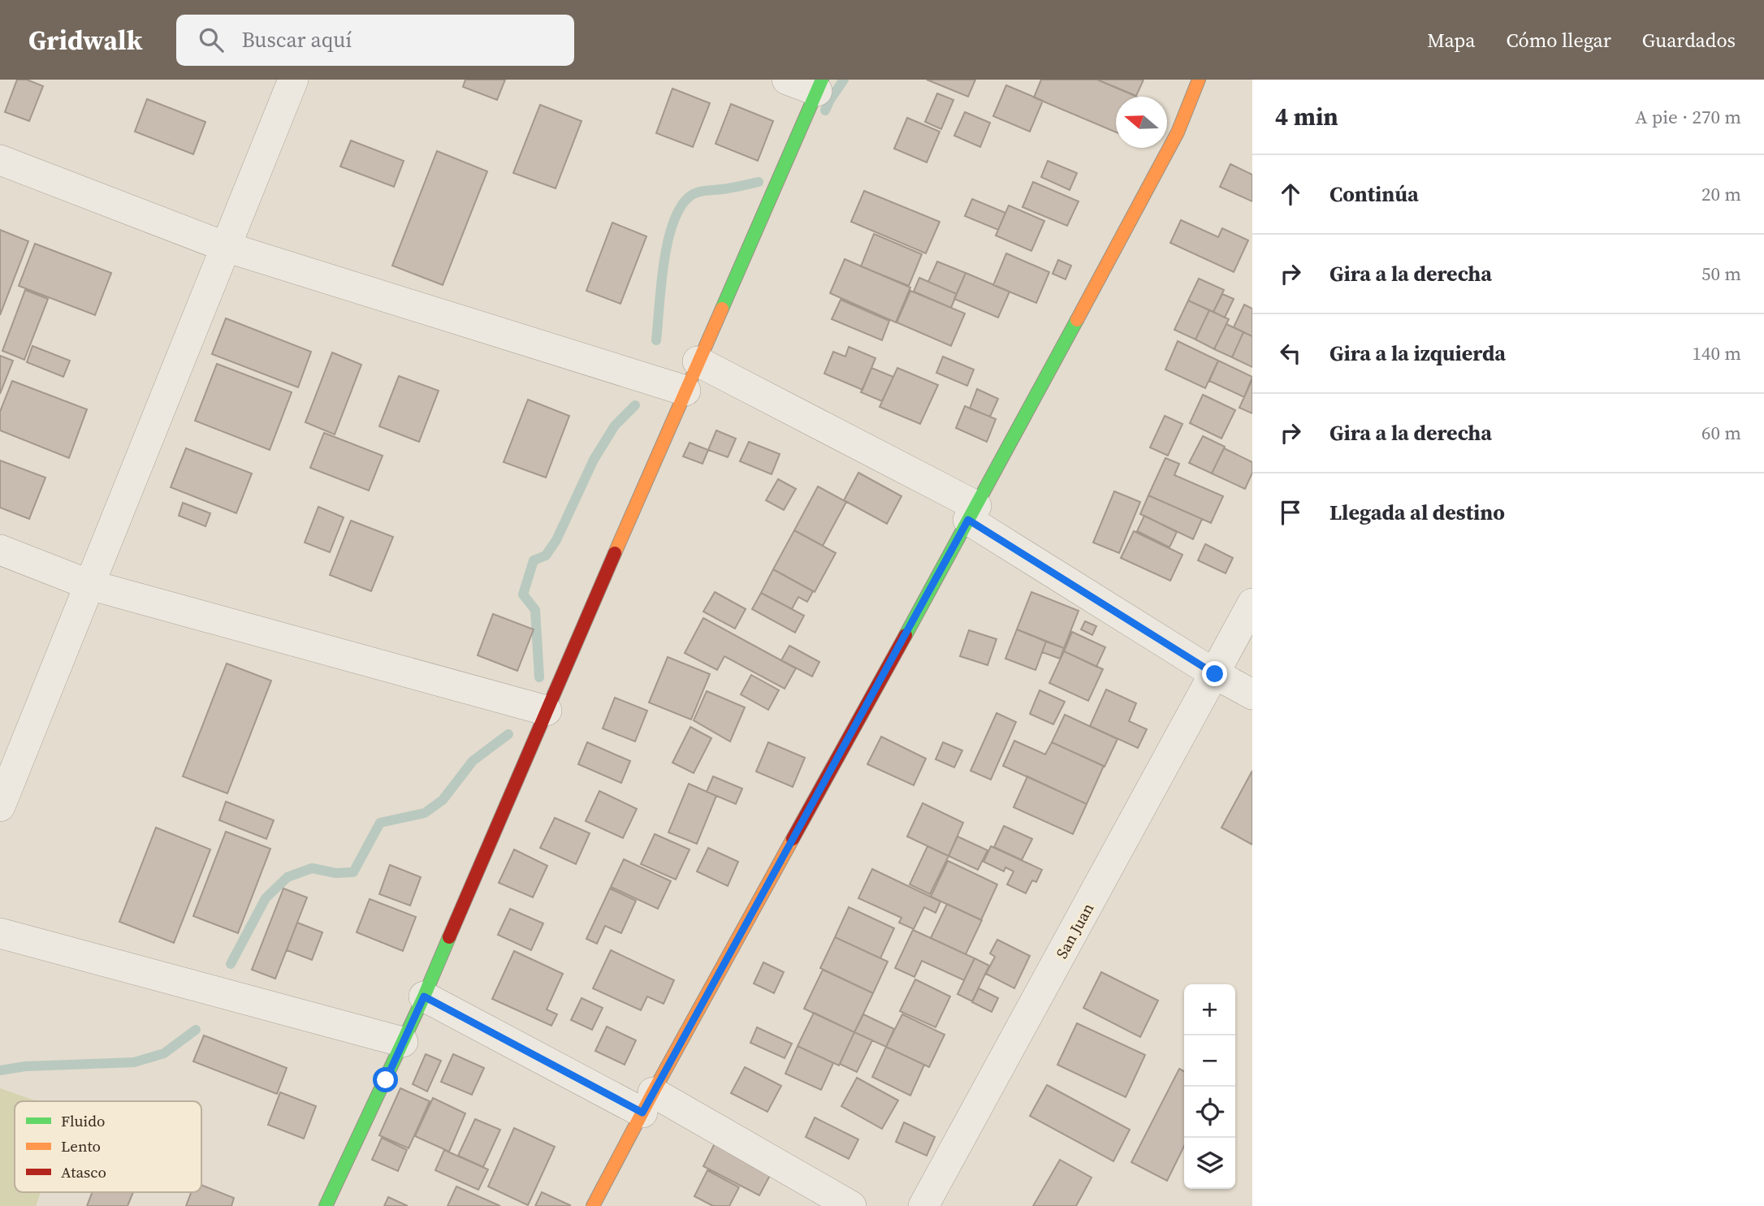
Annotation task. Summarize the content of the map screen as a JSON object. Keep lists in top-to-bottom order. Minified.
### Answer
{"streets":{"street":["San Juan"]},"legend":["Fluido","Lento","Atasco"],"north":"left","page":{"header":"Gridwalk","search":"Buscar aquí","nav":["Mapa","Cómo llegar","Guardados"],"heading":["4 min","A pie · 270 m"],"list":[["Continúa","20 m"],["Gira a la derecha","50 m"],["Gira a la izquierda","140 m"],["Gira a la derecha","60 m"],"Llegada al destino"],"map_buttons":["+","−"]}}
